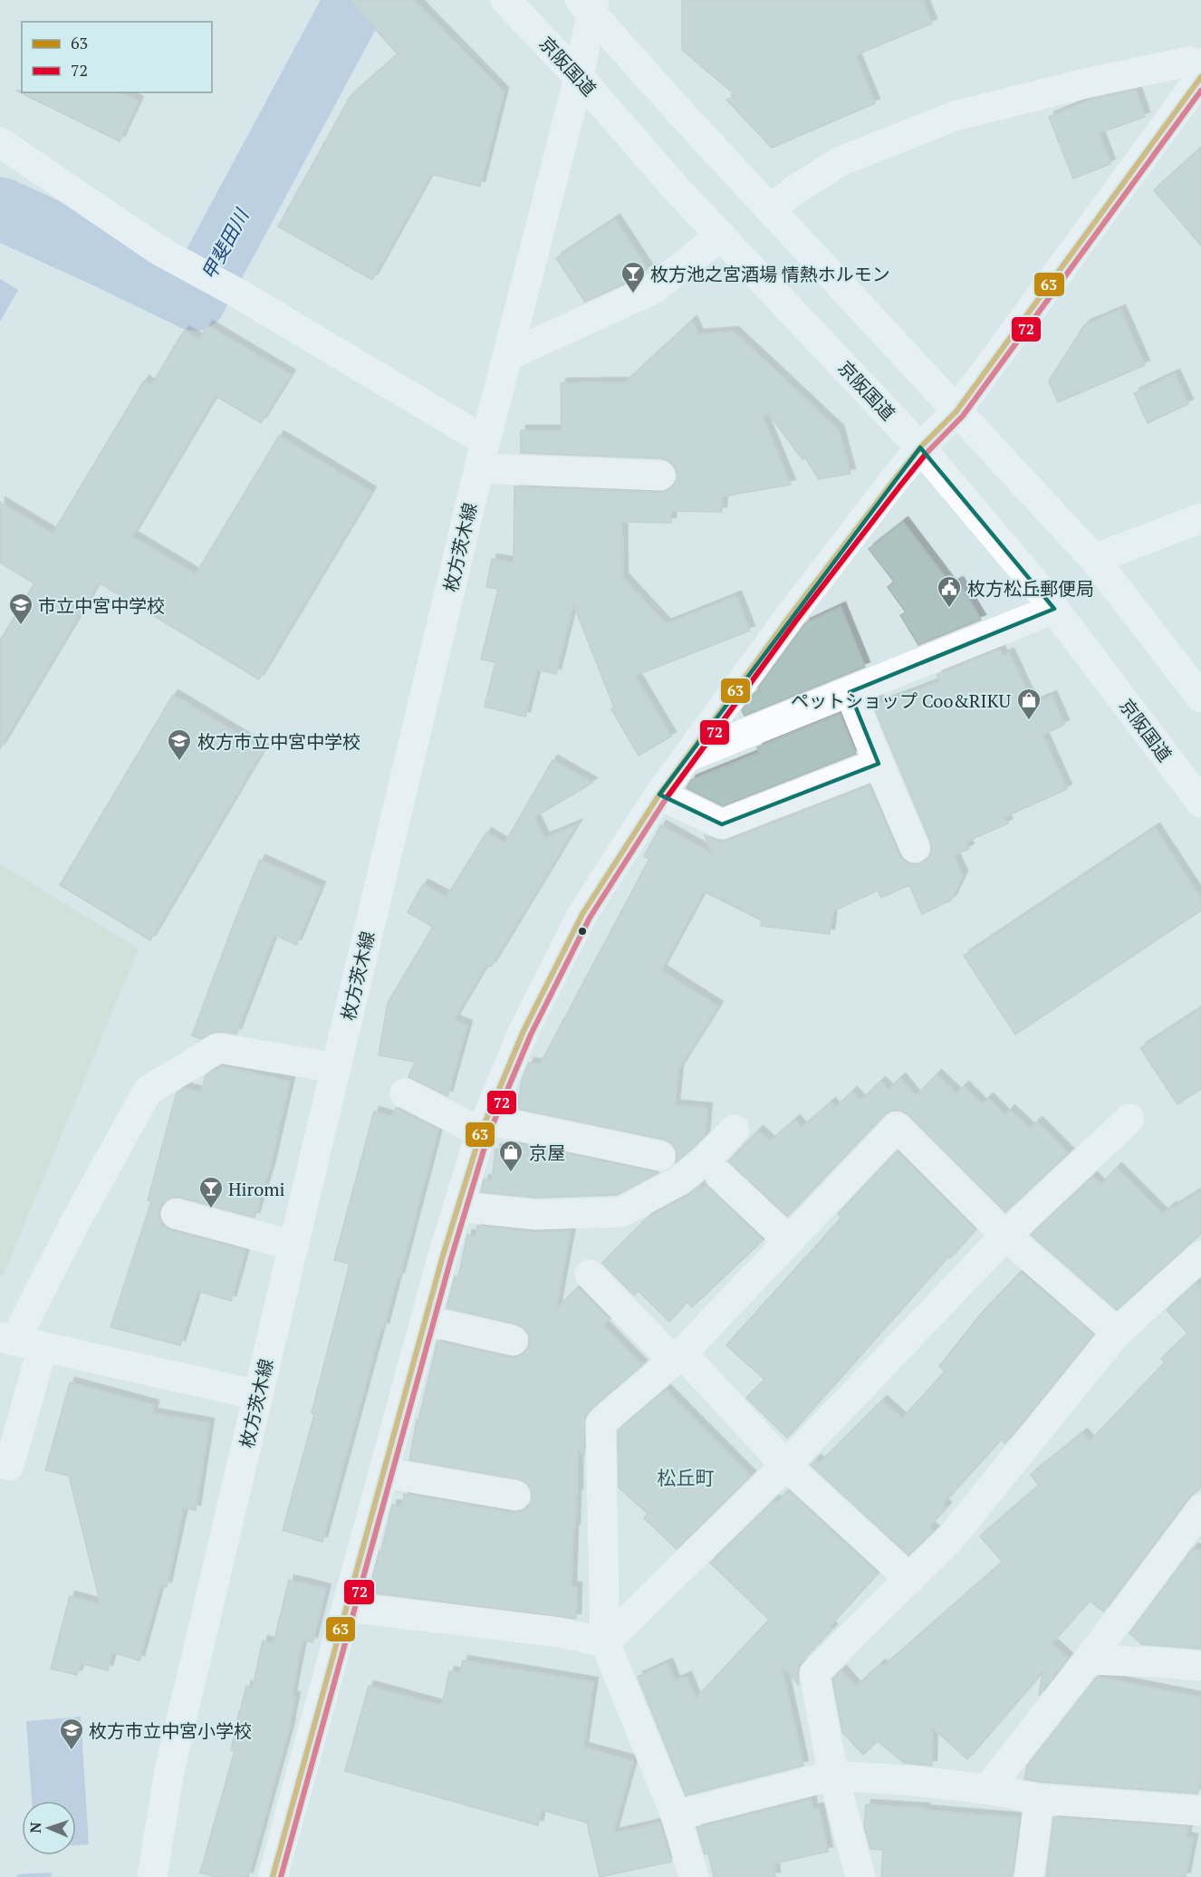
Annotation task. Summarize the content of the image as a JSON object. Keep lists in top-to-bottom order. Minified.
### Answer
{"streets":{"main road":["京阪国道","枚方茨木線"]},"crossings":[["京阪国道","枚方茨木線"]],"districts":["松丘町"],"water":["甲斐田川"],"places":{"bar":["枚方池之宮酒場 情熱ホルモン","Hiromi"],"public building":["枚方松丘郵便局"],"school or university":["市立中宮中学校","枚方市立中宮中学校","枚方市立中宮小学校"],"shop":["ペットショップ Coo&RIKU","京屋"]},"lines":["transit line 63","transit line 72"],"legend":["63","72"],"north":"left"}
